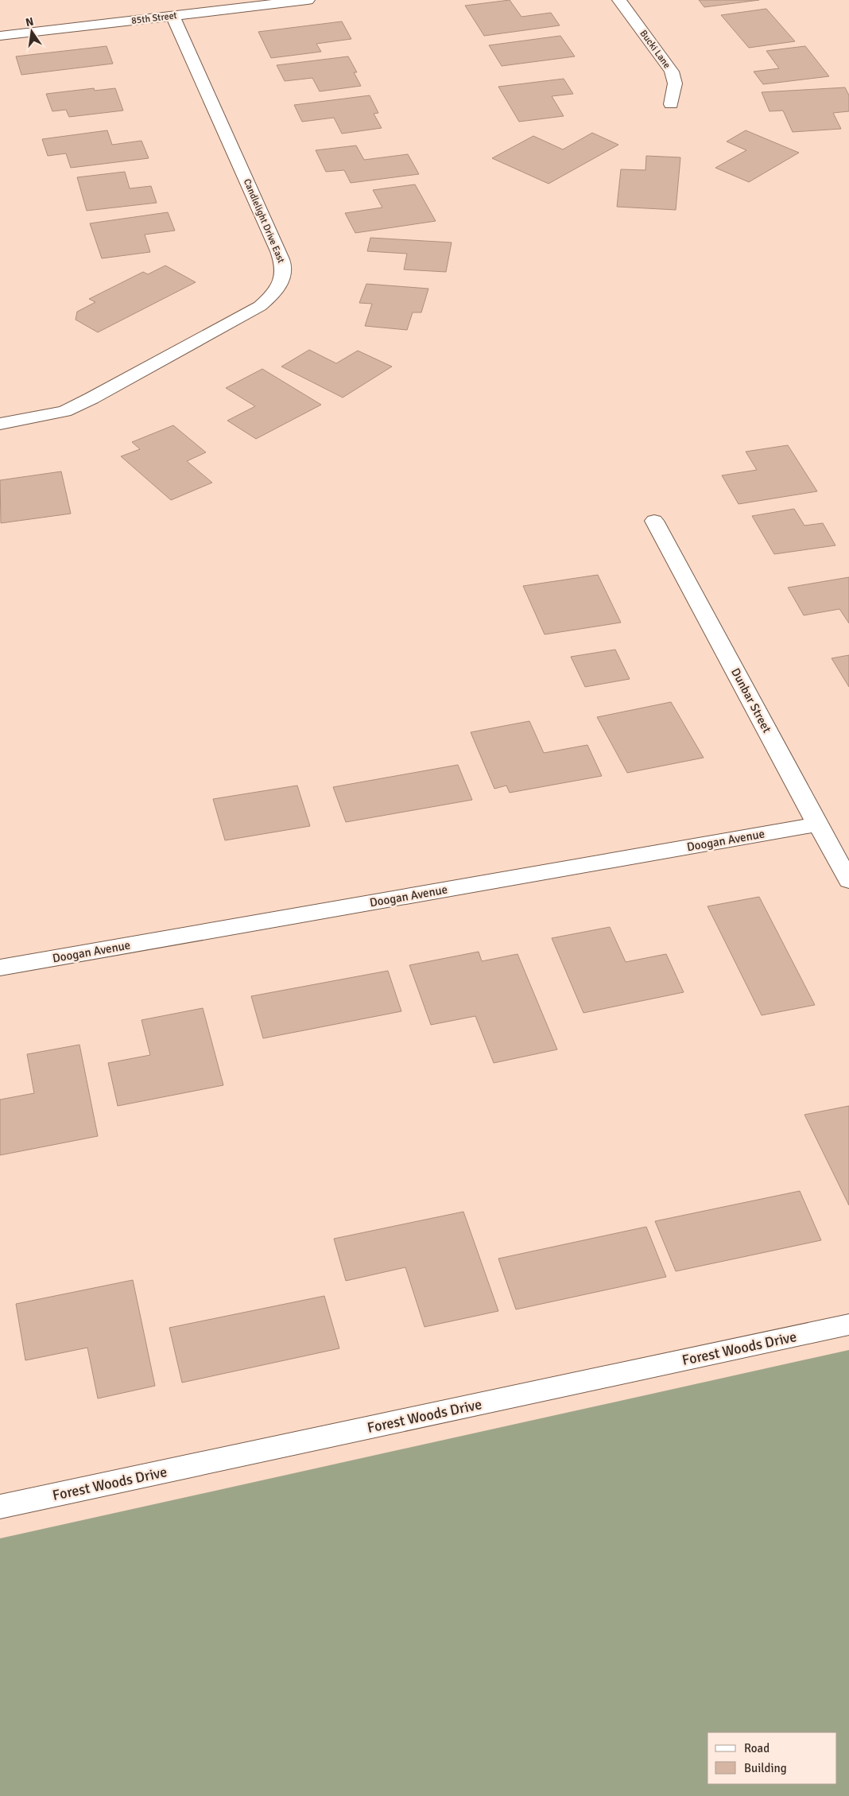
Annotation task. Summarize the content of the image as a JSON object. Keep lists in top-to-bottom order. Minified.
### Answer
{"streets":{"street":["85th Street","Bucki Lane","Candlelight Drive East","Dunbar Street","Doogan Avenue","Forest Woods Drive"]},"crossings":[["85th Street","Candlelight Drive East"],["Dunbar Street","Doogan Avenue"]],"legend":["Road","Building"],"north":"top"}
